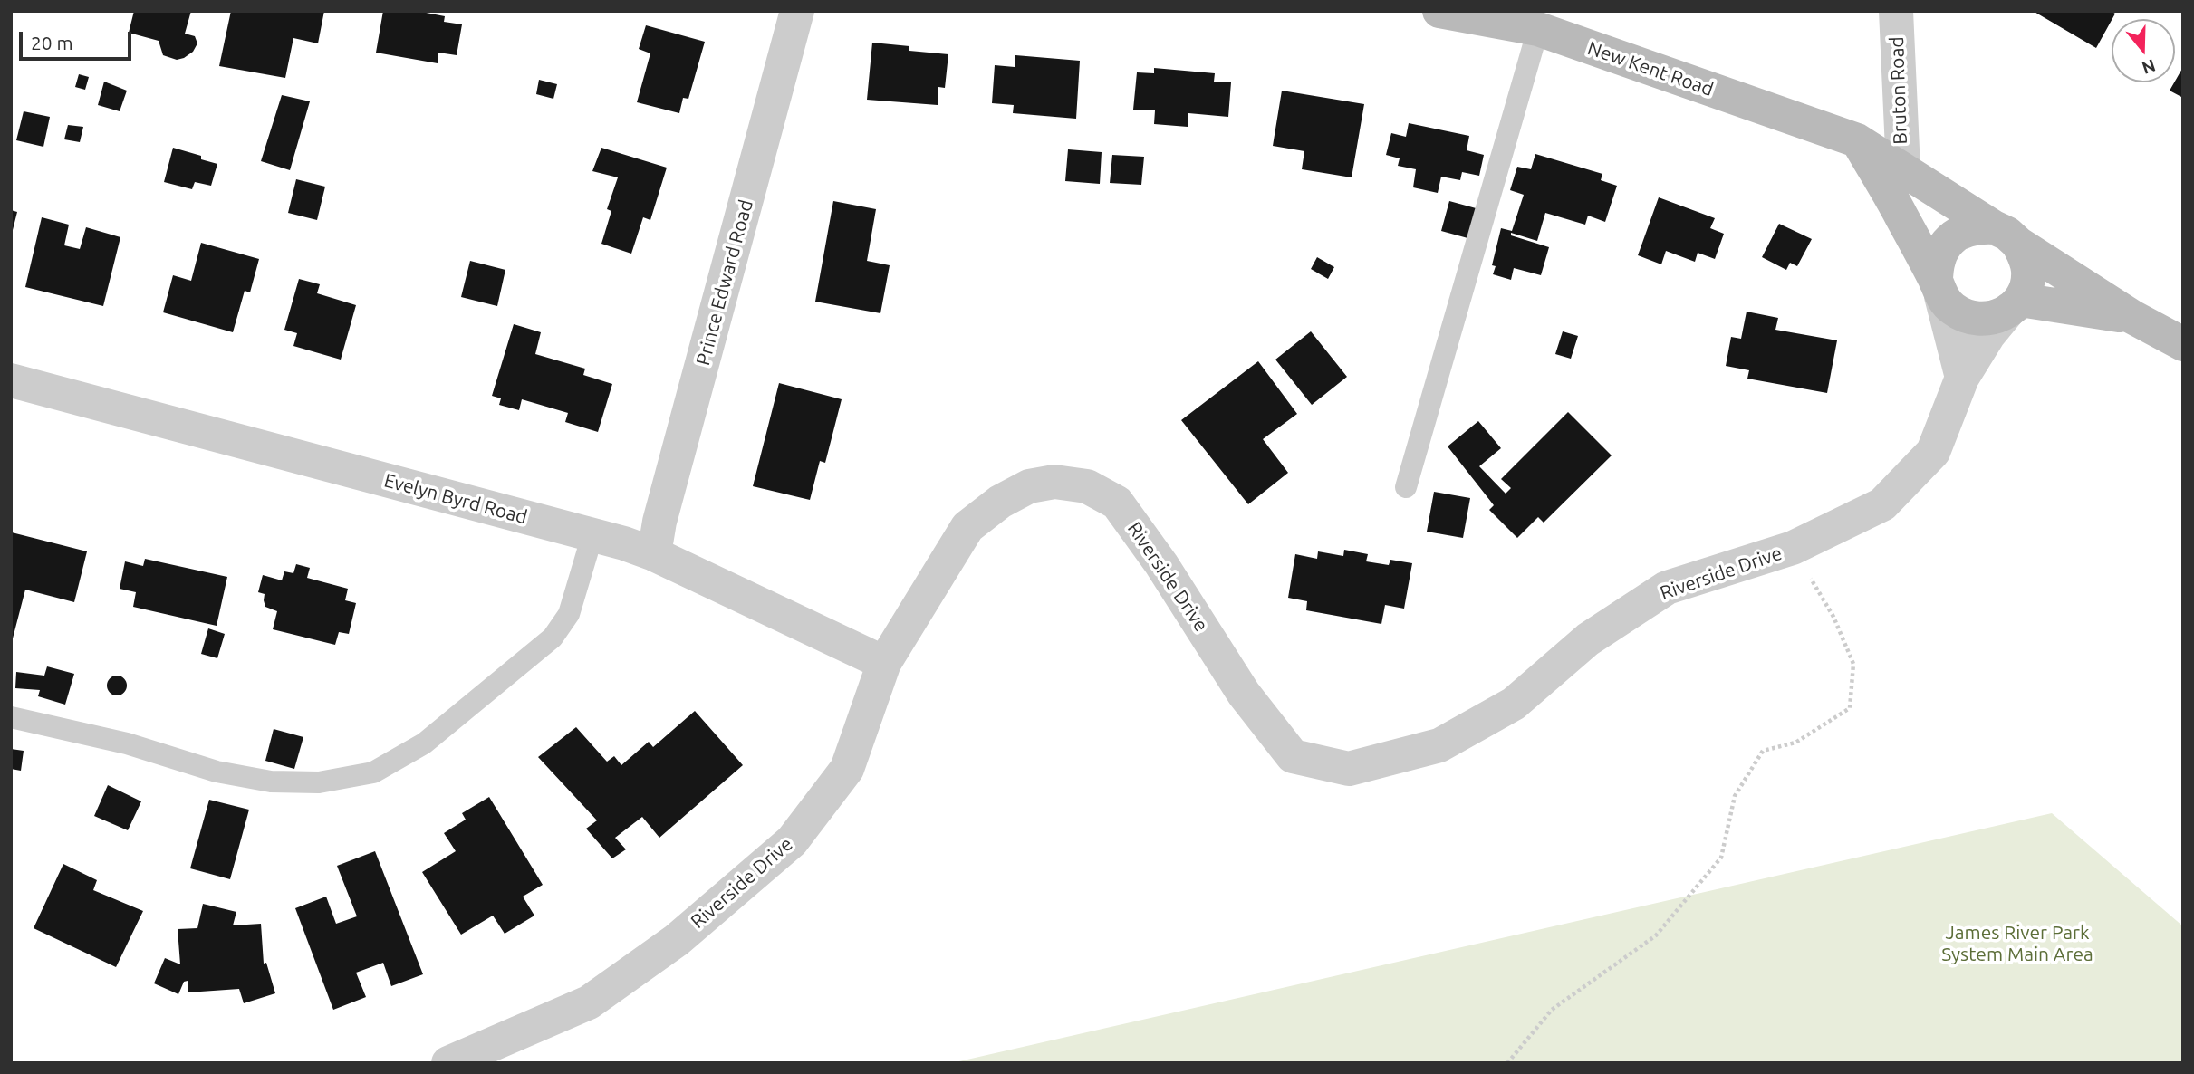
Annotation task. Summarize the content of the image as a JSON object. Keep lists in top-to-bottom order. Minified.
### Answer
{"streets":{"street":["New Kent Road","Bruton Road","Prince Edward Road","Evelyn Byrd Road","Riverside Drive"]},"crossings":[["New Kent Road","Bruton Road"],["New Kent Road","Riverside Drive"],["Prince Edward Road","Evelyn Byrd Road"],["Evelyn Byrd Road","Riverside Drive"]],"parks":["James River Park System Main Area"],"scale_bar":"20 m","north":"bottom"}
